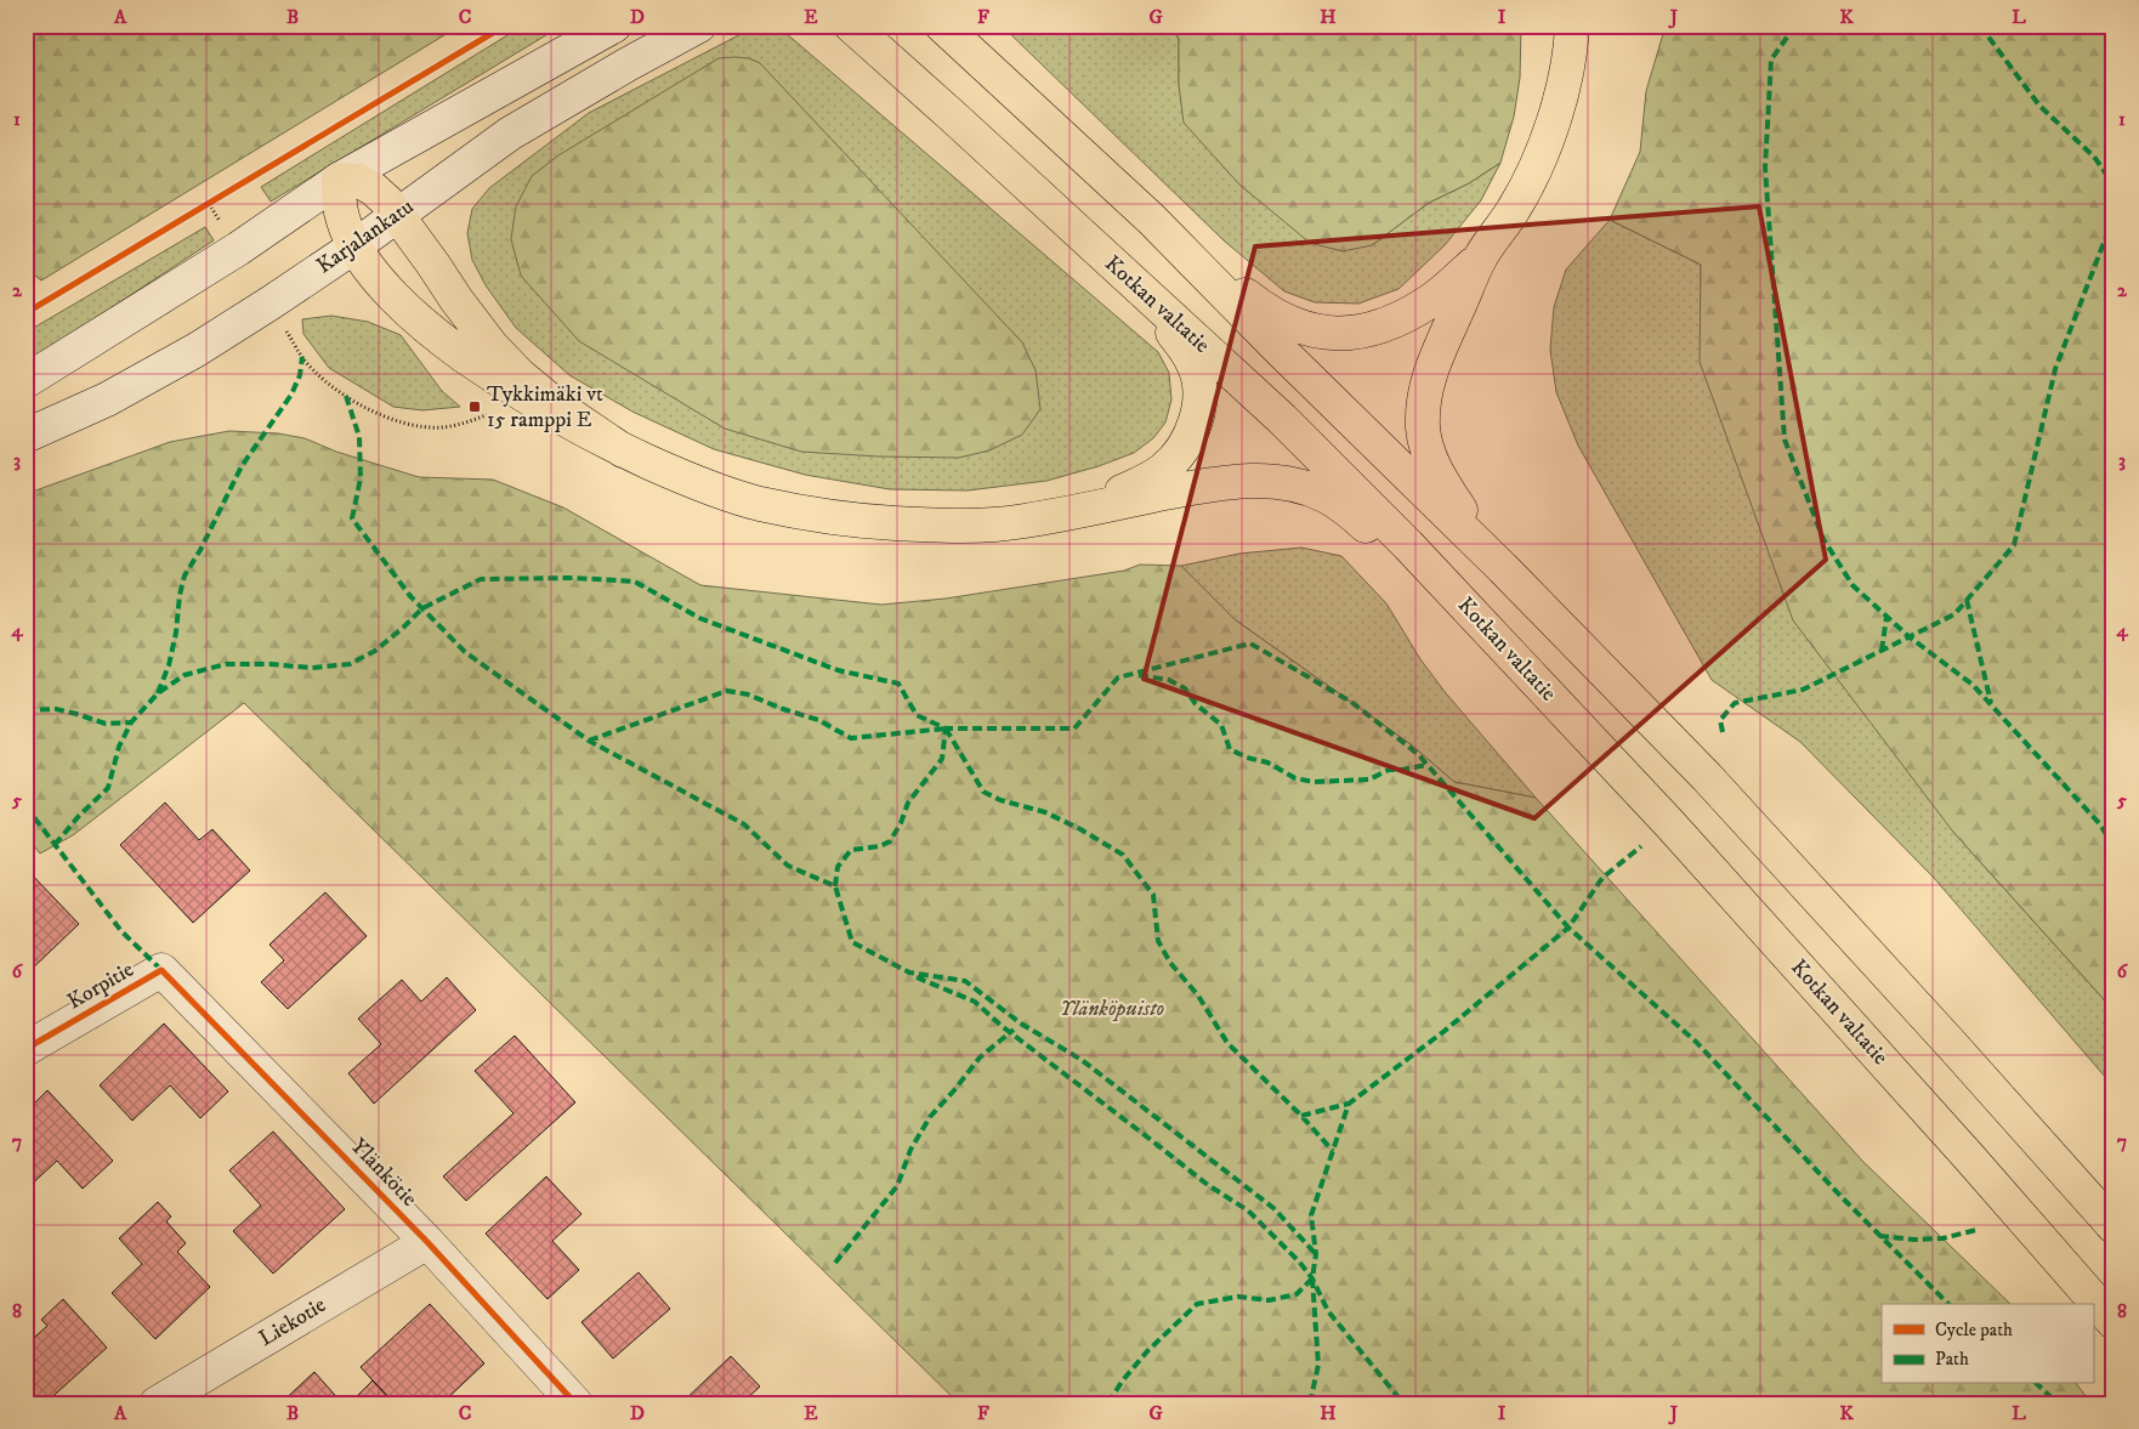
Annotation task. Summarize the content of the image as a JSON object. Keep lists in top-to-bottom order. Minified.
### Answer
{"streets":{"highway":["Kotkan valtatie"],"main road":["Karjalankatu","Korpitie","Ylänkötie","Liekotie"]},"crossings":[["Korpitie","Ylänkötie"],["Ylänkötie","Liekotie"]],"parks":["Ylänköpuisto"],"places":{"transit":["Tykkimäki vt 15 ramppi E"]},"legend":["Cycle path","Path"],"grid":{"columns":["A","B","C","D","E","F","G","H","I","J","K","L"],"rows":["1","2","3","4","5","6","7","8"]}}
